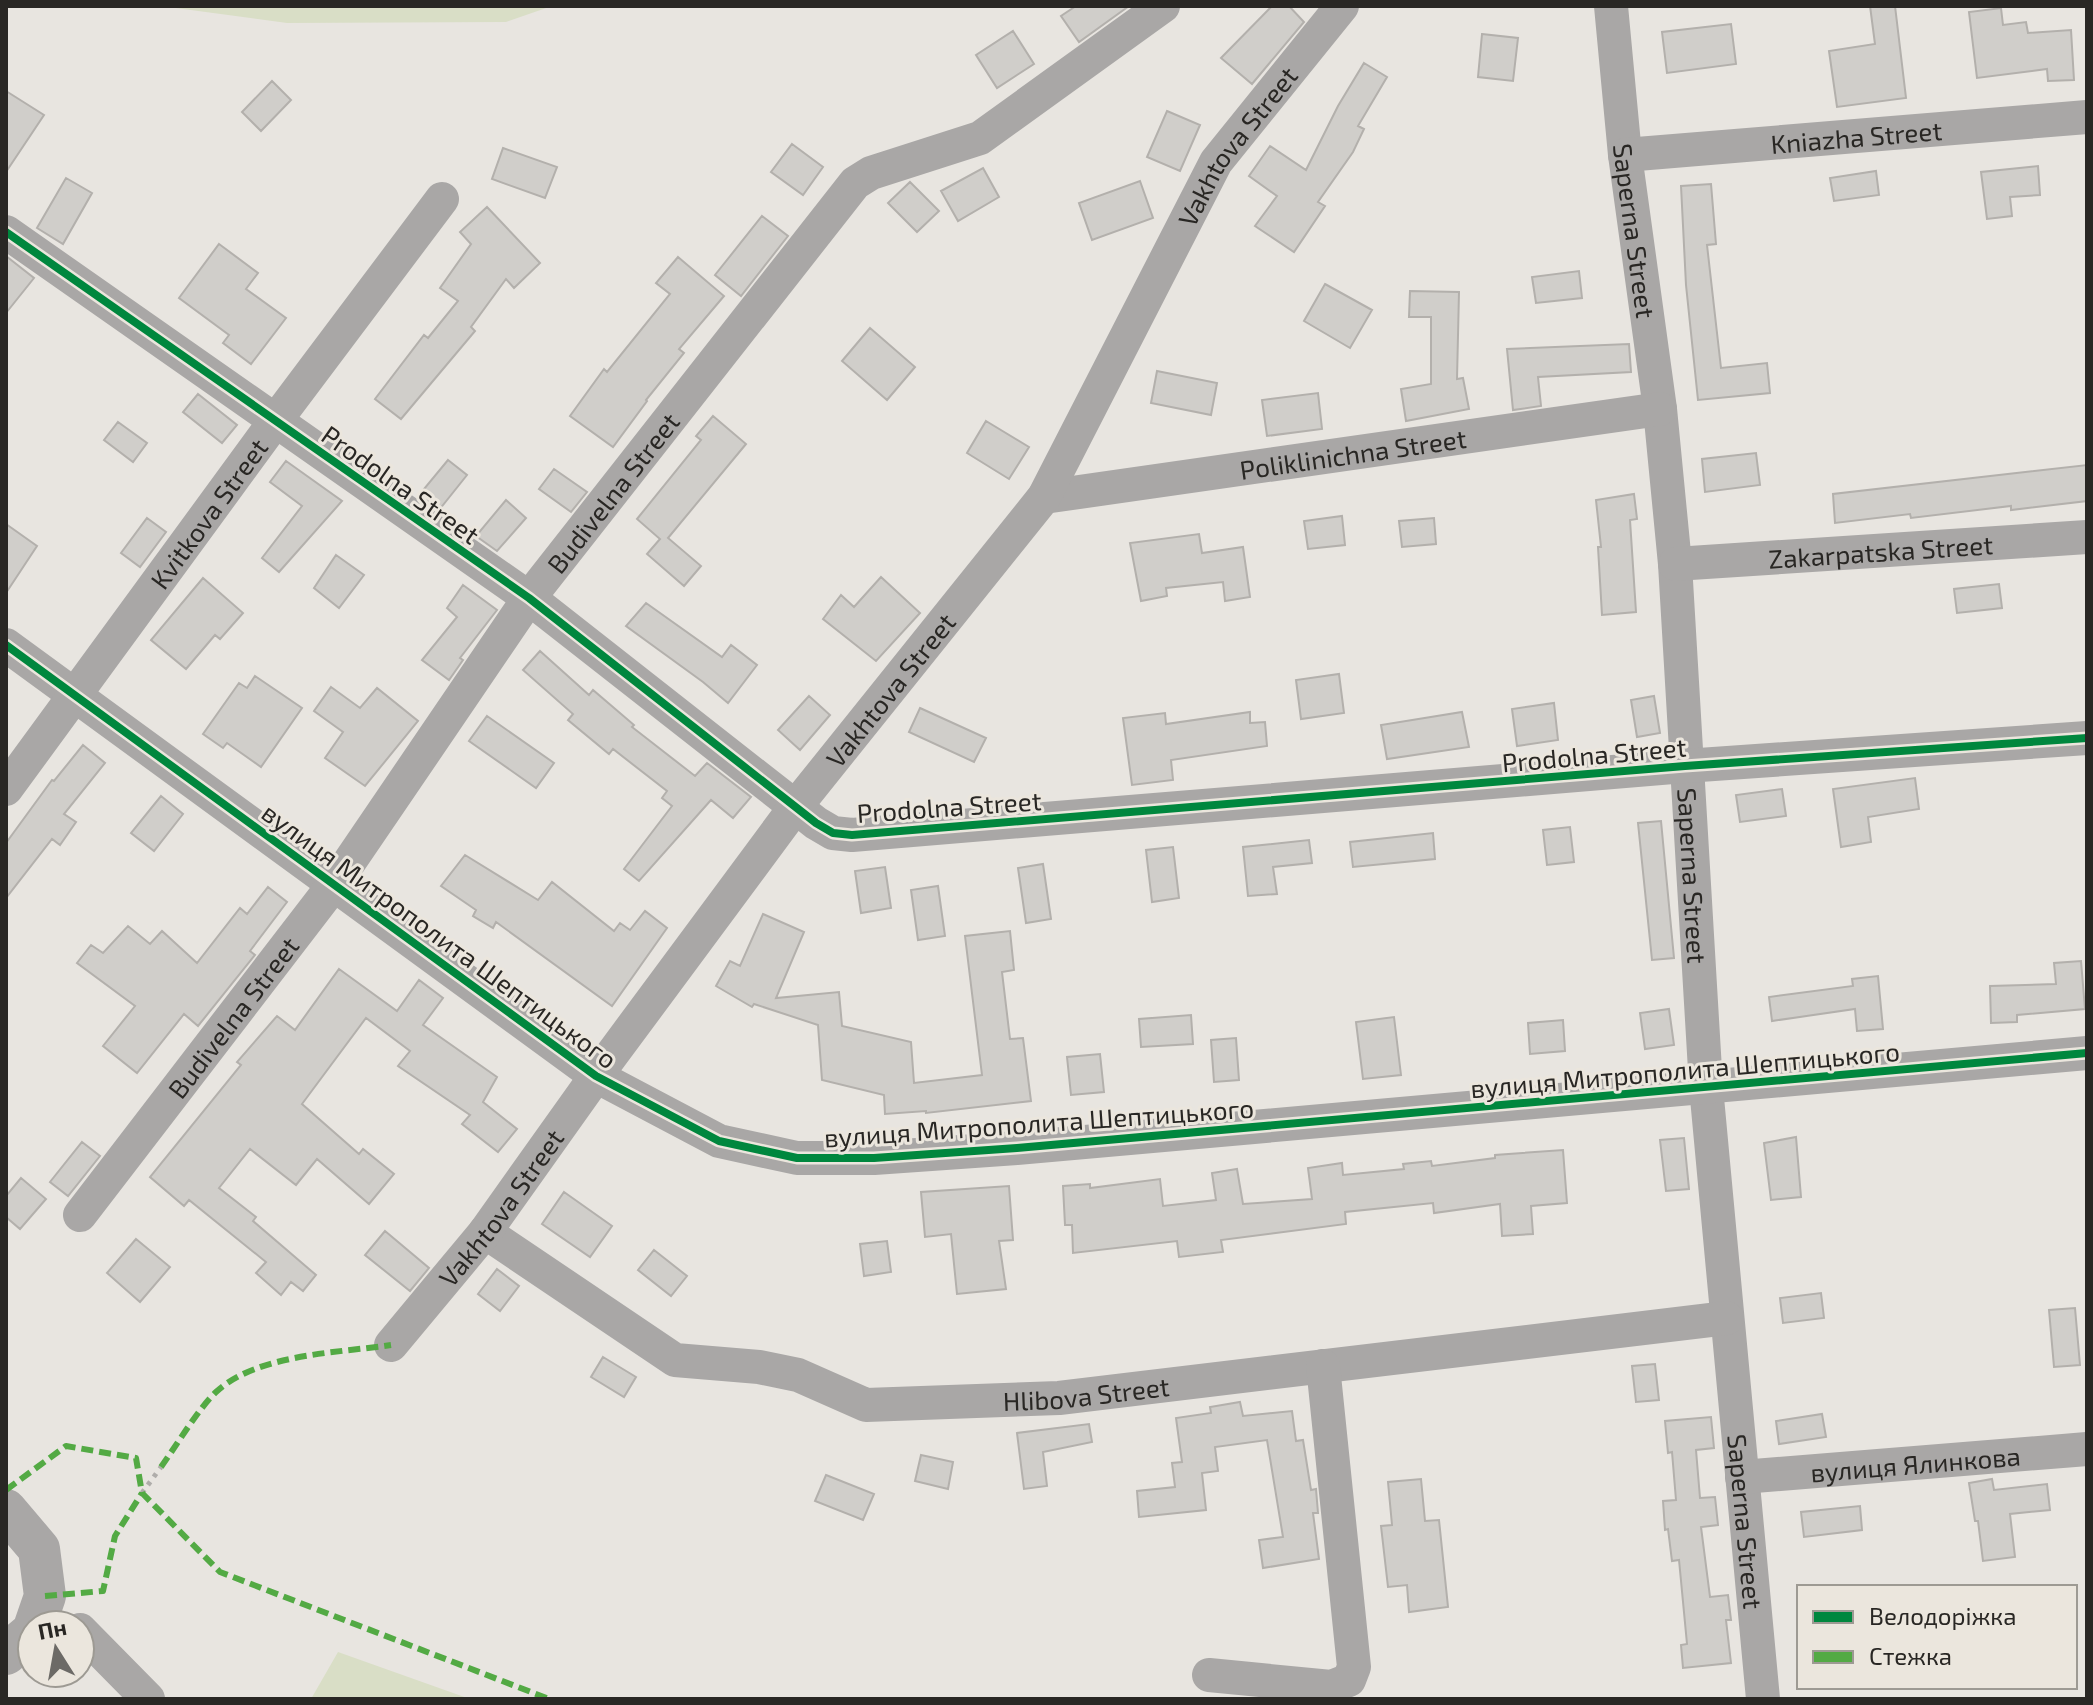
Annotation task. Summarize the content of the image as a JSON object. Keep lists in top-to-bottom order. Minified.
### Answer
{"streets":{"street":["Kniazha Street","Vakhtova Street","Saperna Street","Poliklinichna Street","Prodolna Street","Budivelna Street","Kvitkova Street","Zakarpatska Street","вулиця Митрополита Шептицького","Hlibova Street","вулиця Ялинкова"]},"crossings":[["Kniazha Street","Saperna Street"],["Vakhtova Street","Poliklinichna Street"],["Vakhtova Street","Prodolna Street"],["Vakhtova Street","вулиця Митрополита Шептицького"],["Vakhtova Street","Hlibova Street"],["Saperna Street","Poliklinichna Street"],["Saperna Street","Prodolna Street"],["Saperna Street","Zakarpatska Street"],["Saperna Street","вулиця Митрополита Шептицького"],["Saperna Street","Hlibova Street"],["Saperna Street","вулиця Ялинкова"],["Prodolna Street","Budivelna Street"],["Prodolna Street","Kvitkova Street"],["Budivelna Street","вулиця Митрополита Шептицького"],["Kvitkova Street","вулиця Митрополита Шептицького"]],"legend":["Велодоріжка","Стежка"],"north":"top"}
